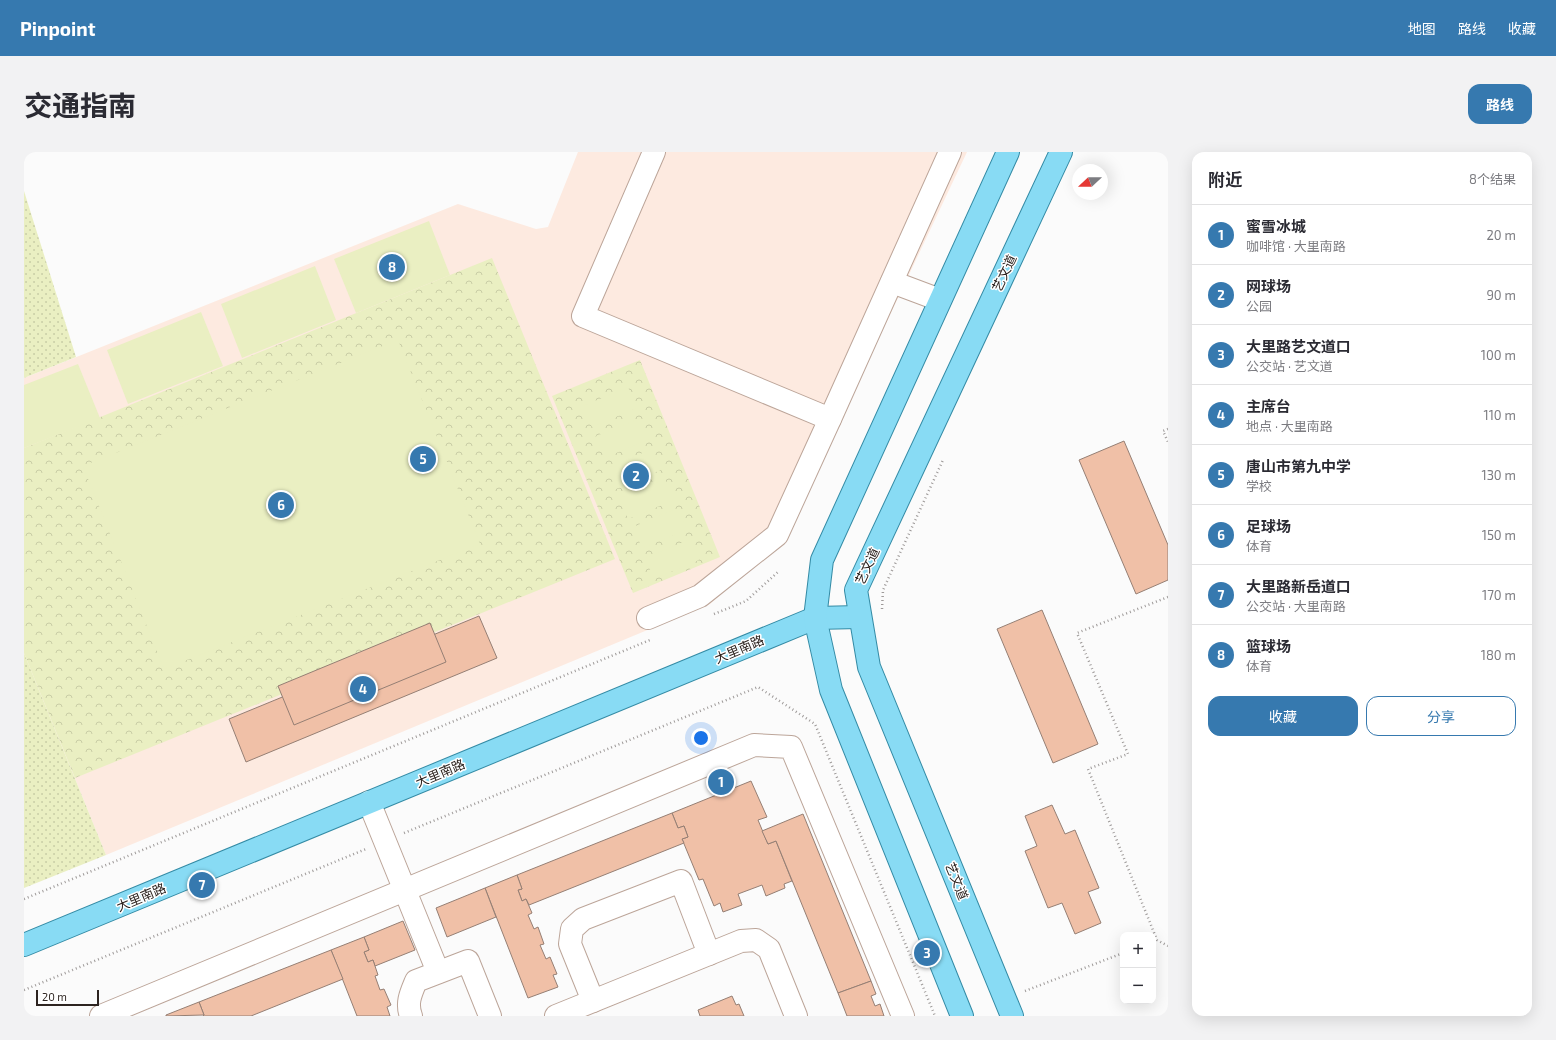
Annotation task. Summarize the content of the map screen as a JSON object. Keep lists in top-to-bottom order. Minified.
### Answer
{"streets":{"main road":["艺文道","大里南路"]},"crossings":[["艺文道","大里南路"]],"scale_bar":"20 m","north":"left","page":{"header":"Pinpoint","nav":["地图","路线","收藏"],"title":"交通指南","buttons":["路线",["收藏","分享"]],"heading":["附近","8个结果"],"list":[{"mark":"1","name":"蜜雪冰城","note":"咖啡馆 · 大里南路","value":"20 m"},{"mark":"2","name":"网球场","note":"公园","value":"90 m"},{"mark":"3","name":"大里路艺文道口","note":"公交站 · 艺文道","value":"100 m"},{"mark":"4","name":"主席台","note":"地点 · 大里南路","value":"110 m"},{"mark":"5","name":"唐山市第九中学","note":"学校","value":"130 m"},{"mark":"6","name":"足球场","note":"体育","value":"150 m"},{"mark":"7","name":"大里路新岳道口","note":"公交站 · 大里南路","value":"170 m"},{"mark":"8","name":"篮球场","note":"体育","value":"180 m"}],"pins":["8","5","2","6","4","1","7","3"],"map_buttons":["+","−"],"scale":"20 m"}}
